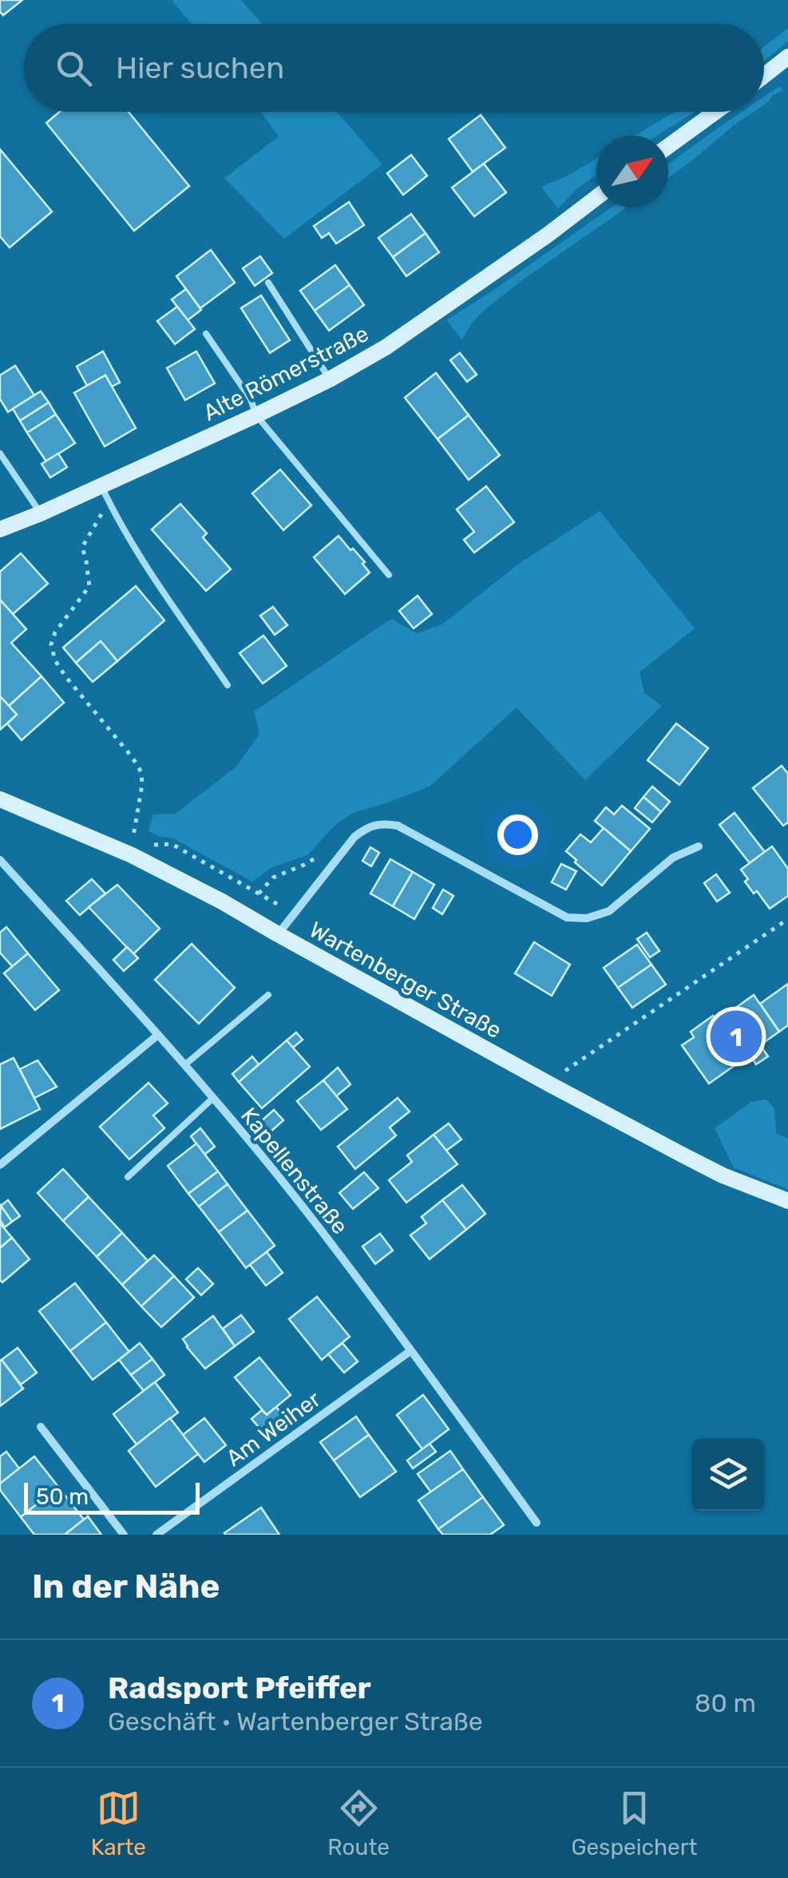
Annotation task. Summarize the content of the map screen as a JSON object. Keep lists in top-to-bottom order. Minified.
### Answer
{"streets":{"main road":["Alte Römerstraße","Wartenberger Straße"],"street":["Kapellenstraße","Am Weiher"]},"crossings":[["Kapellenstraße","Am Weiher"]],"scale_bar":"50 m","north":"top right","page":{"search":"Hier suchen","pins":"1","scale":"50 m","heading":"In der Nähe","list":[{"mark":"1","name":"Radsport Pfeiffer","note":"Geschäft · Wartenberger Straße","value":"80 m"}],"nav":["Karte","Route","Gespeichert"]}}
